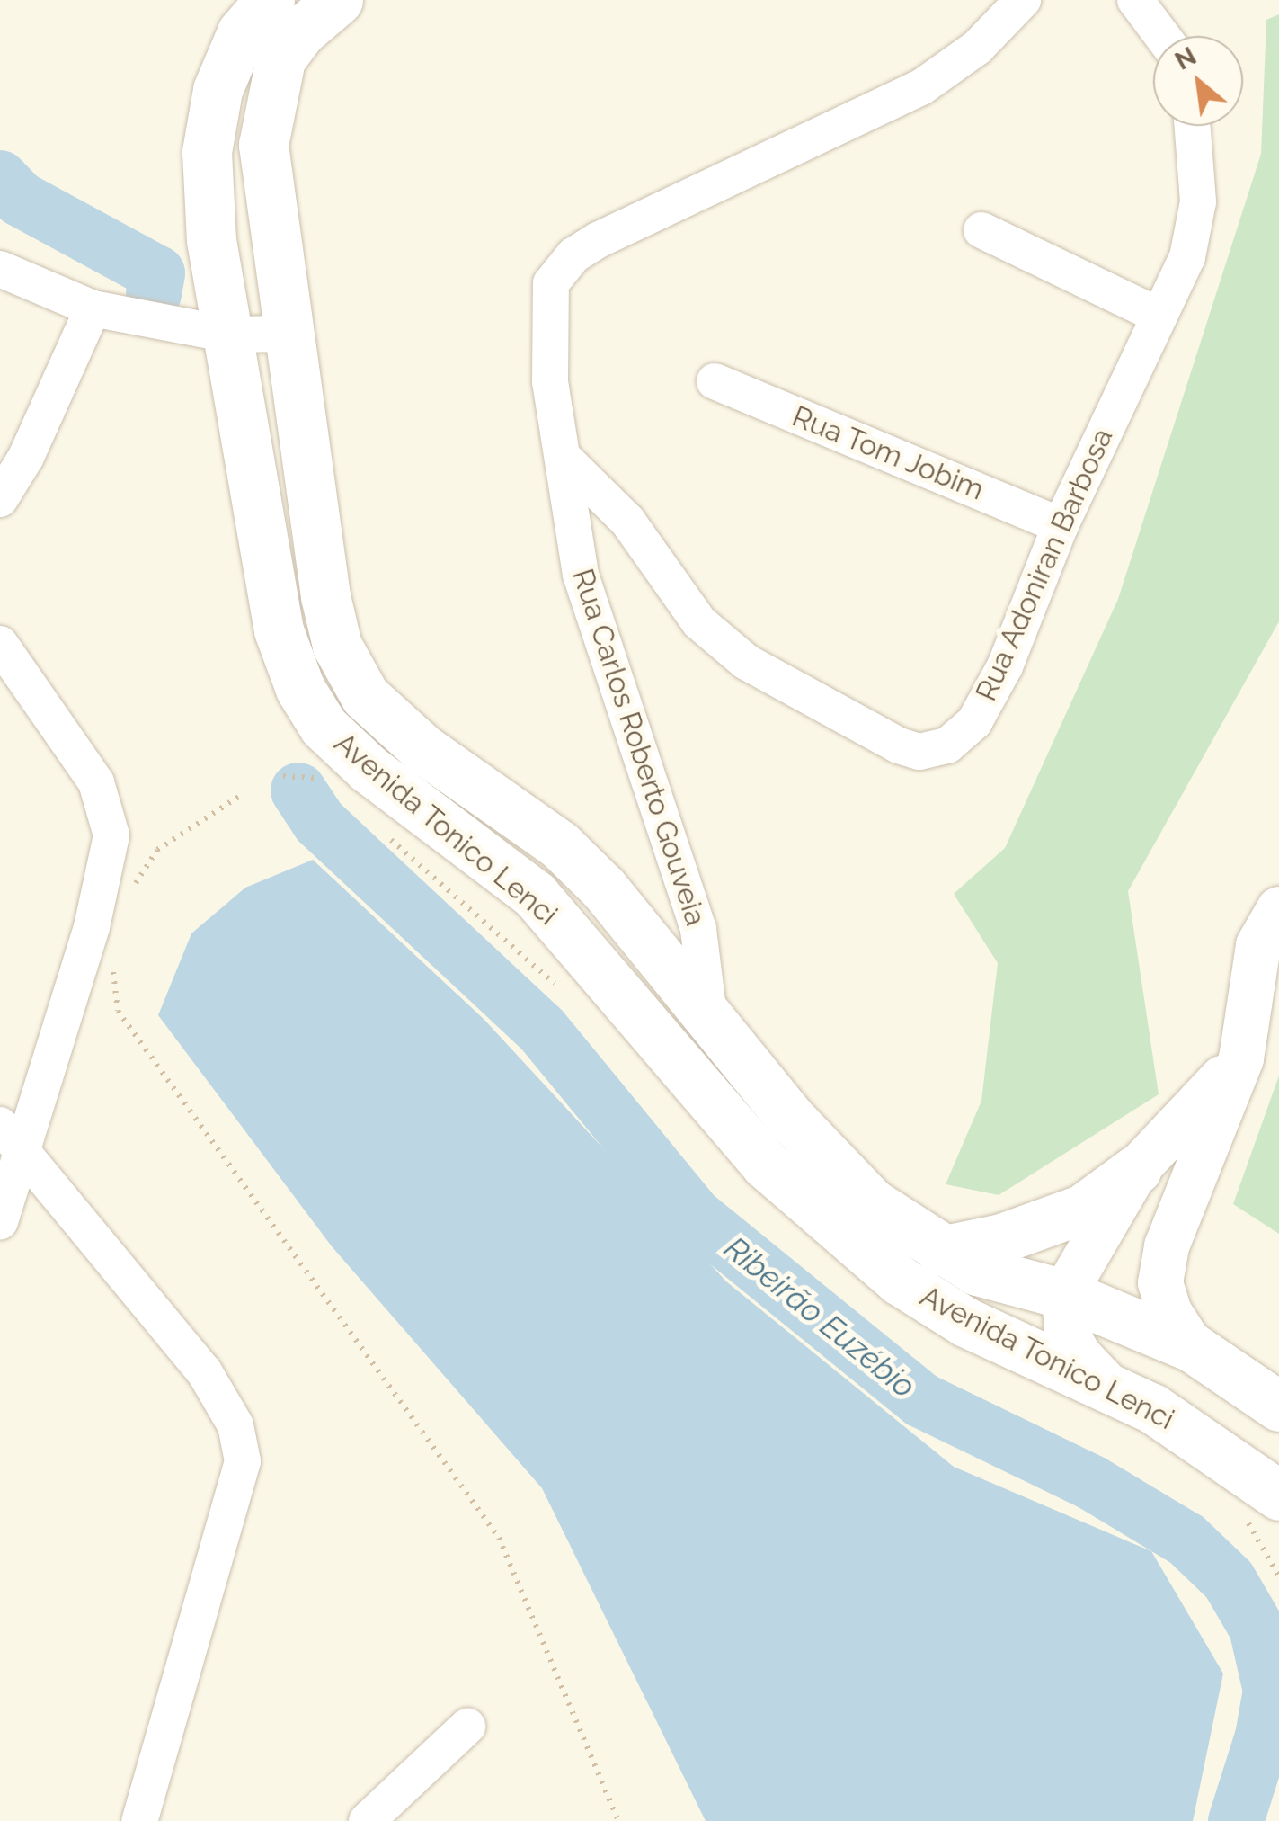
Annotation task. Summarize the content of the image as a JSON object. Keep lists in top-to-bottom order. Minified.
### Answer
{"streets":{"main road":["Avenida Tonico Lenci"],"street":["Rua Tom Jobim","Rua Adoniran Barbosa","Rua Carlos Roberto Gouveia"]},"crossings":[["Rua Tom Jobim","Rua Adoniran Barbosa"],["Rua Adoniran Barbosa","Rua Carlos Roberto Gouveia"],["Rua Carlos Roberto Gouveia","Avenida Tonico Lenci"]],"water":["Ribeirão Euzébio"],"north":"top left"}
